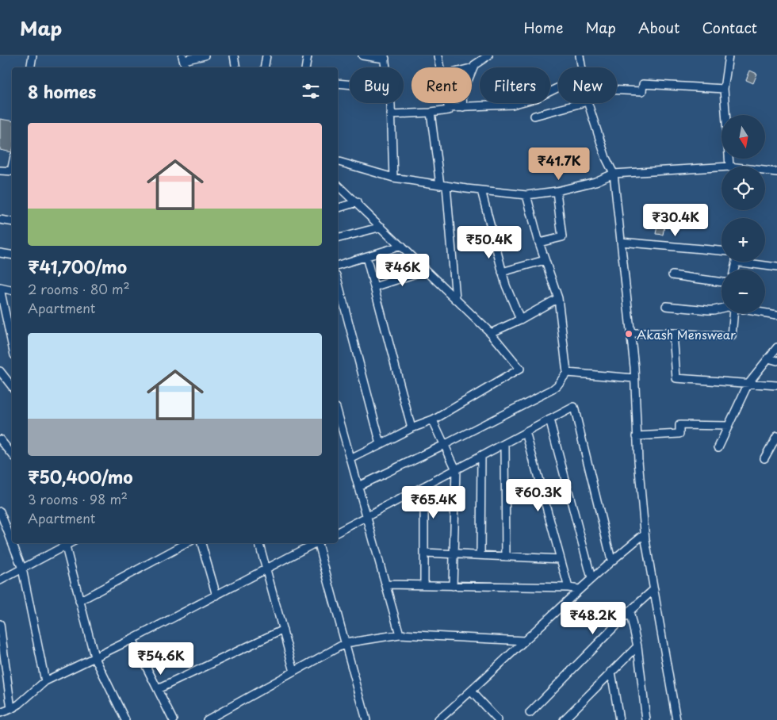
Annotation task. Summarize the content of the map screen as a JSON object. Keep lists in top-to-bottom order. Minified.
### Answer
{"places":["Akash Menswear"],"north":"bottom","page":{"header":"Map","nav":["Home","Map","About","Contact"],"chip":["Buy","Rent","Filters","New"],"heading":"8 homes","map_buttons":["+","−"],"list":[{"name":"₹41,700/mo","note":"2 rooms · 80 m² · Apartment"},{"name":"₹50,400/mo","note":"3 rooms · 98 m² · Apartment"}],"price":["₹41.7K","₹30.4K","₹50.4K","₹46K","₹60.3K","₹65.4K","₹48.2K","₹54.6K"]}}
